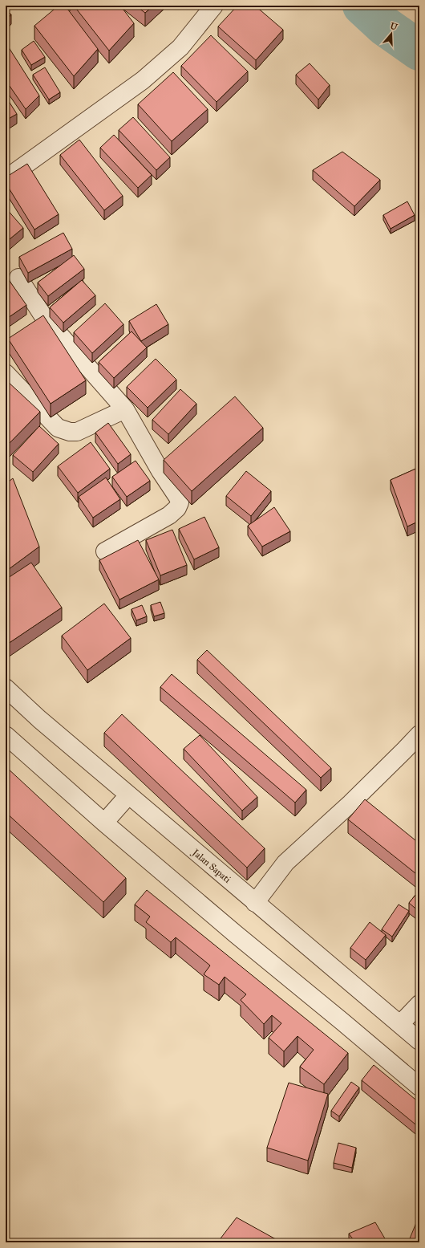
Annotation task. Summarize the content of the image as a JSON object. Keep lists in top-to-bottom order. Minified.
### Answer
{"streets":{"street":["Jalan Sapati"]},"north":"top"}
